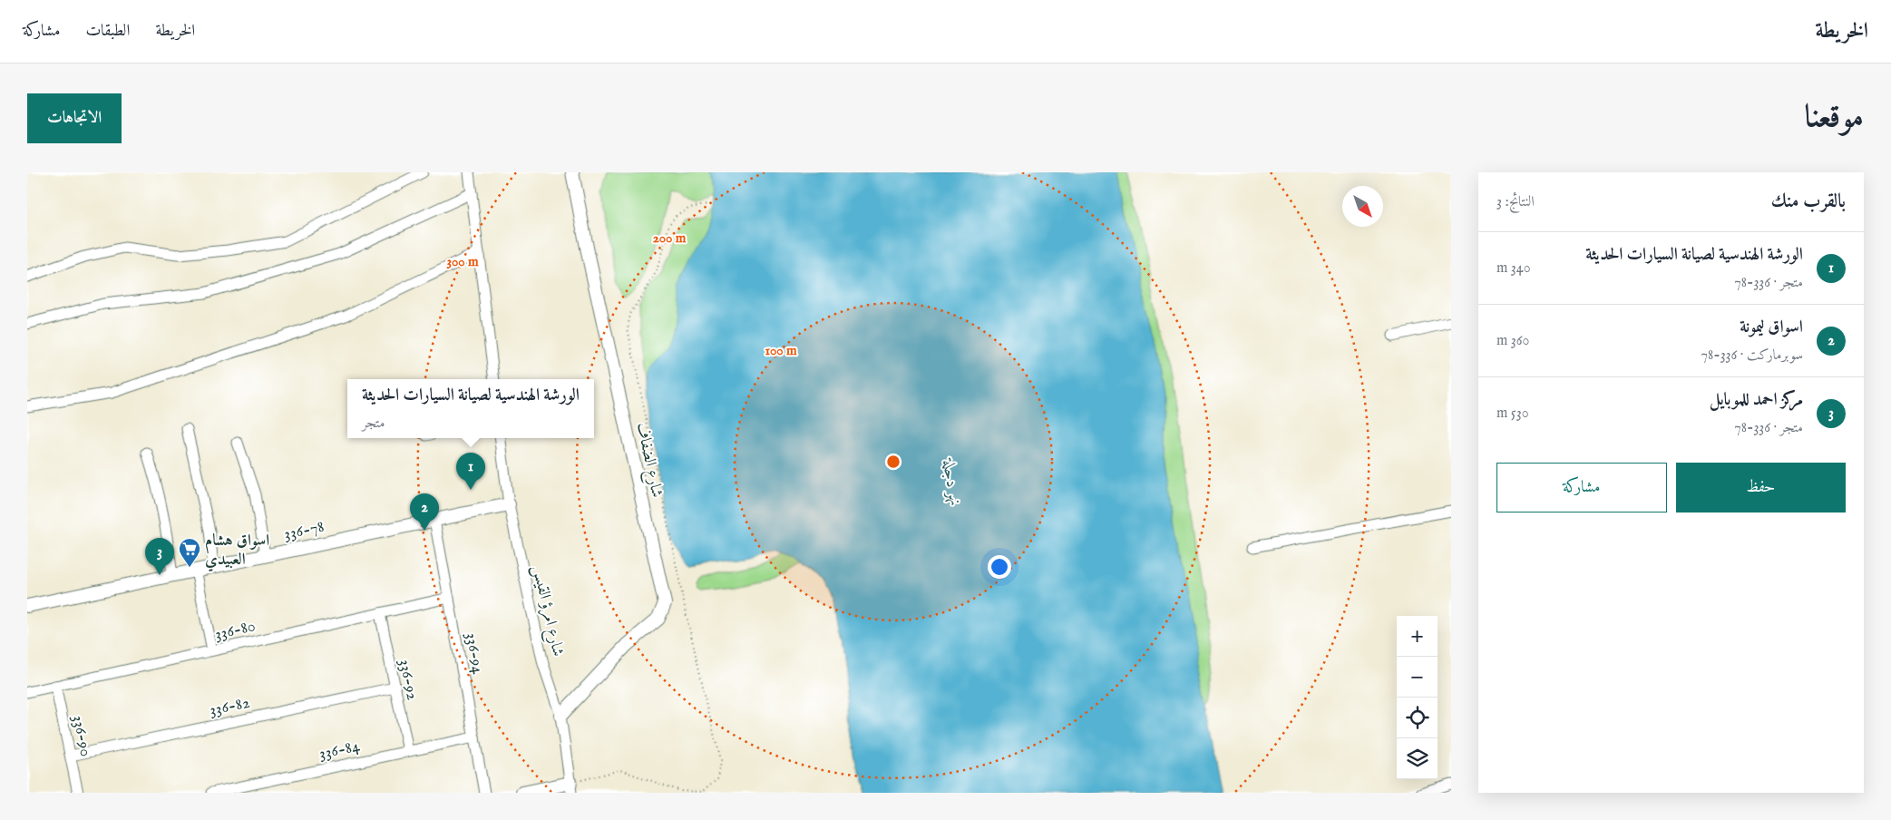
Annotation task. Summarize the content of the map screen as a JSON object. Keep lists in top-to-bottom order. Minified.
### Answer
{"streets":{"street":["شارع الضفاف","336-78","شارع امرؤ القيس","336-80","336-94","336-92","336-82","336-90","336-84"]},"crossings":[["شارع الضفاف","شارع امرؤ القيس"],["336-78","شارع امرؤ القيس"],["336-78","336-94"],["336-80","336-94"],["336-80","336-92"],["336-80","336-90"],["336-94","336-84"],["336-92","336-82"],["336-92","336-84"],["336-82","336-90"]],"water":["نهر دجلة"],"places":{"supermarket":["اسواق هشام العبيدي"]},"north":"bottom right","page":{"header":"الخريطة","nav":["الخريطة","الطبقات","مشاركة"],"title":"موقعنا","buttons":["الاتجاهات",["حفظ","مشاركة"]],"heading":["بالقرب منك","النتائج: 3"],"list":[{"mark":"1","name":"الورشة الهندسية لصيانة السيارات الحديثة","note":"متجر · 336-78","value":"340 m"},{"mark":"2","name":"اسواق ليمونة","note":"سوبرماركت · 336-78","value":"360 m"},{"mark":"3","name":"مركز احمد للموبايل","note":"متجر · 336-78","value":"530 m"}],"popup":["الورشة الهندسية لصيانة السيارات الحديثة","متجر"],"pins":["1","2","3"],"map_buttons":["+","−"]},"rings":["200 m","300 m","100 m"]}
